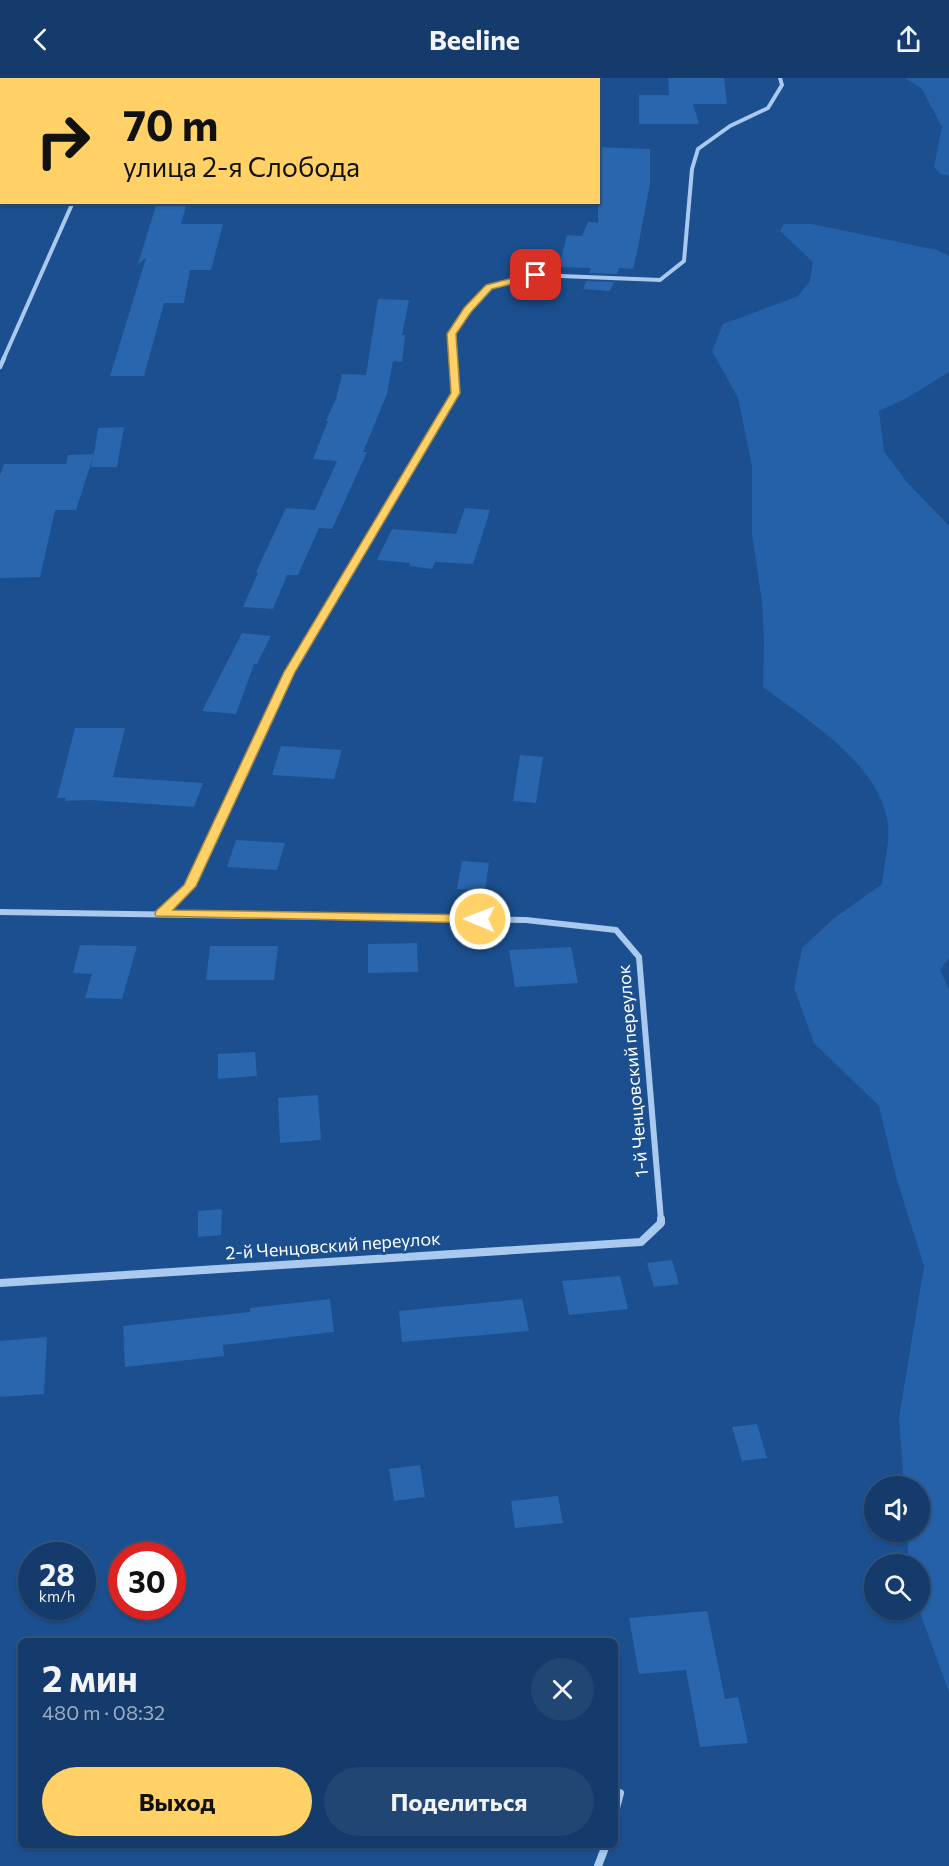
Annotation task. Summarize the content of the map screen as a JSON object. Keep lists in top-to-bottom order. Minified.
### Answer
{"streets":{"street":["1-й Ченцовский переулок","2-й Ченцовский переулок"]},"crossings":[["1-й Ченцовский переулок","2-й Ченцовский переулок"]],"page":{"header":"Beeline","turn":["70 m","улица 2-я Слобода"],"speed":"28 km/h","limit":"30","heading":["2 мин","480 m · 08:32"],"buttons":["Выход","Поделиться"]}}
